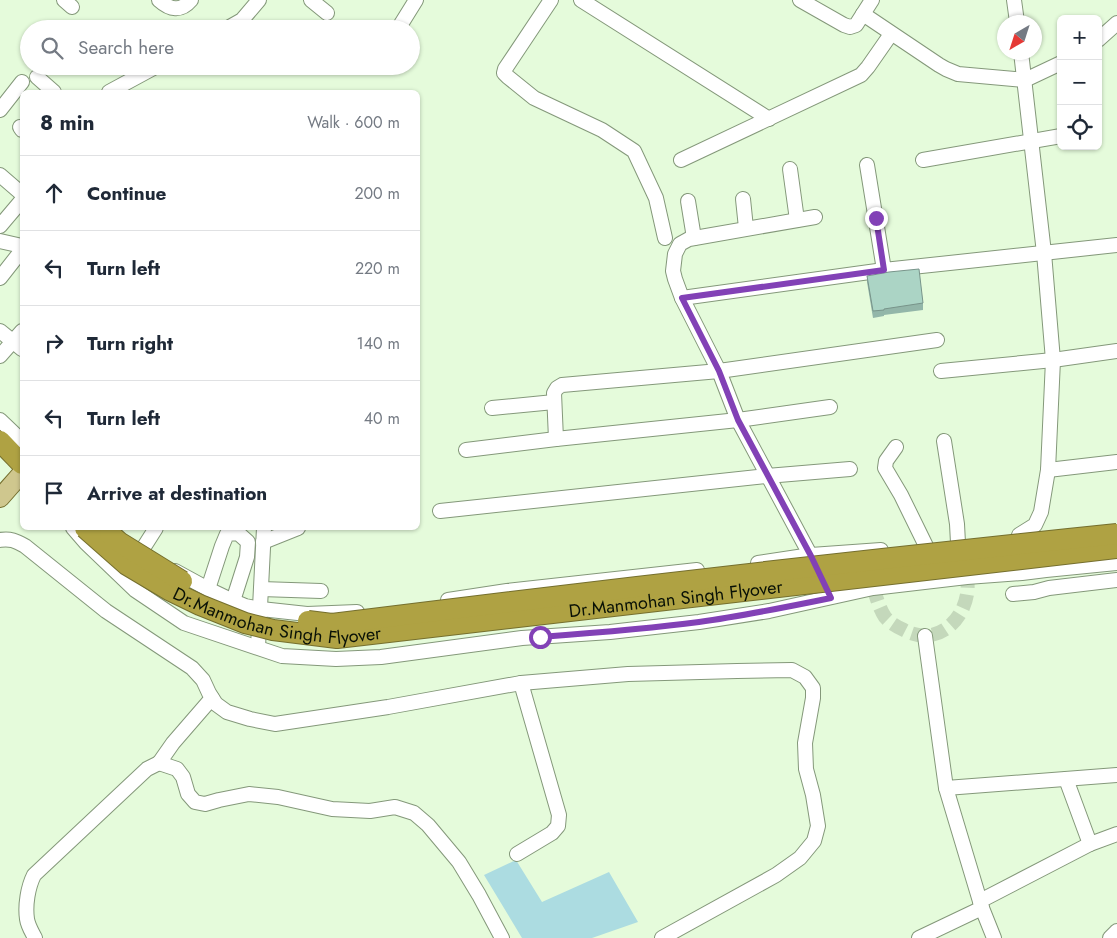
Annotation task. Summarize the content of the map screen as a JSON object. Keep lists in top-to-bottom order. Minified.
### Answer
{"streets":{"highway":["Dr.Manmohan Singh Flyover"]},"north":"bottom left","page":{"map_buttons":["+","−"],"search":"Search here","heading":["8 min","Walk · 600 m"],"list":[["Continue","200 m"],["Turn left","220 m"],["Turn right","140 m"],["Turn left","40 m"],"Arrive at destination"]}}
